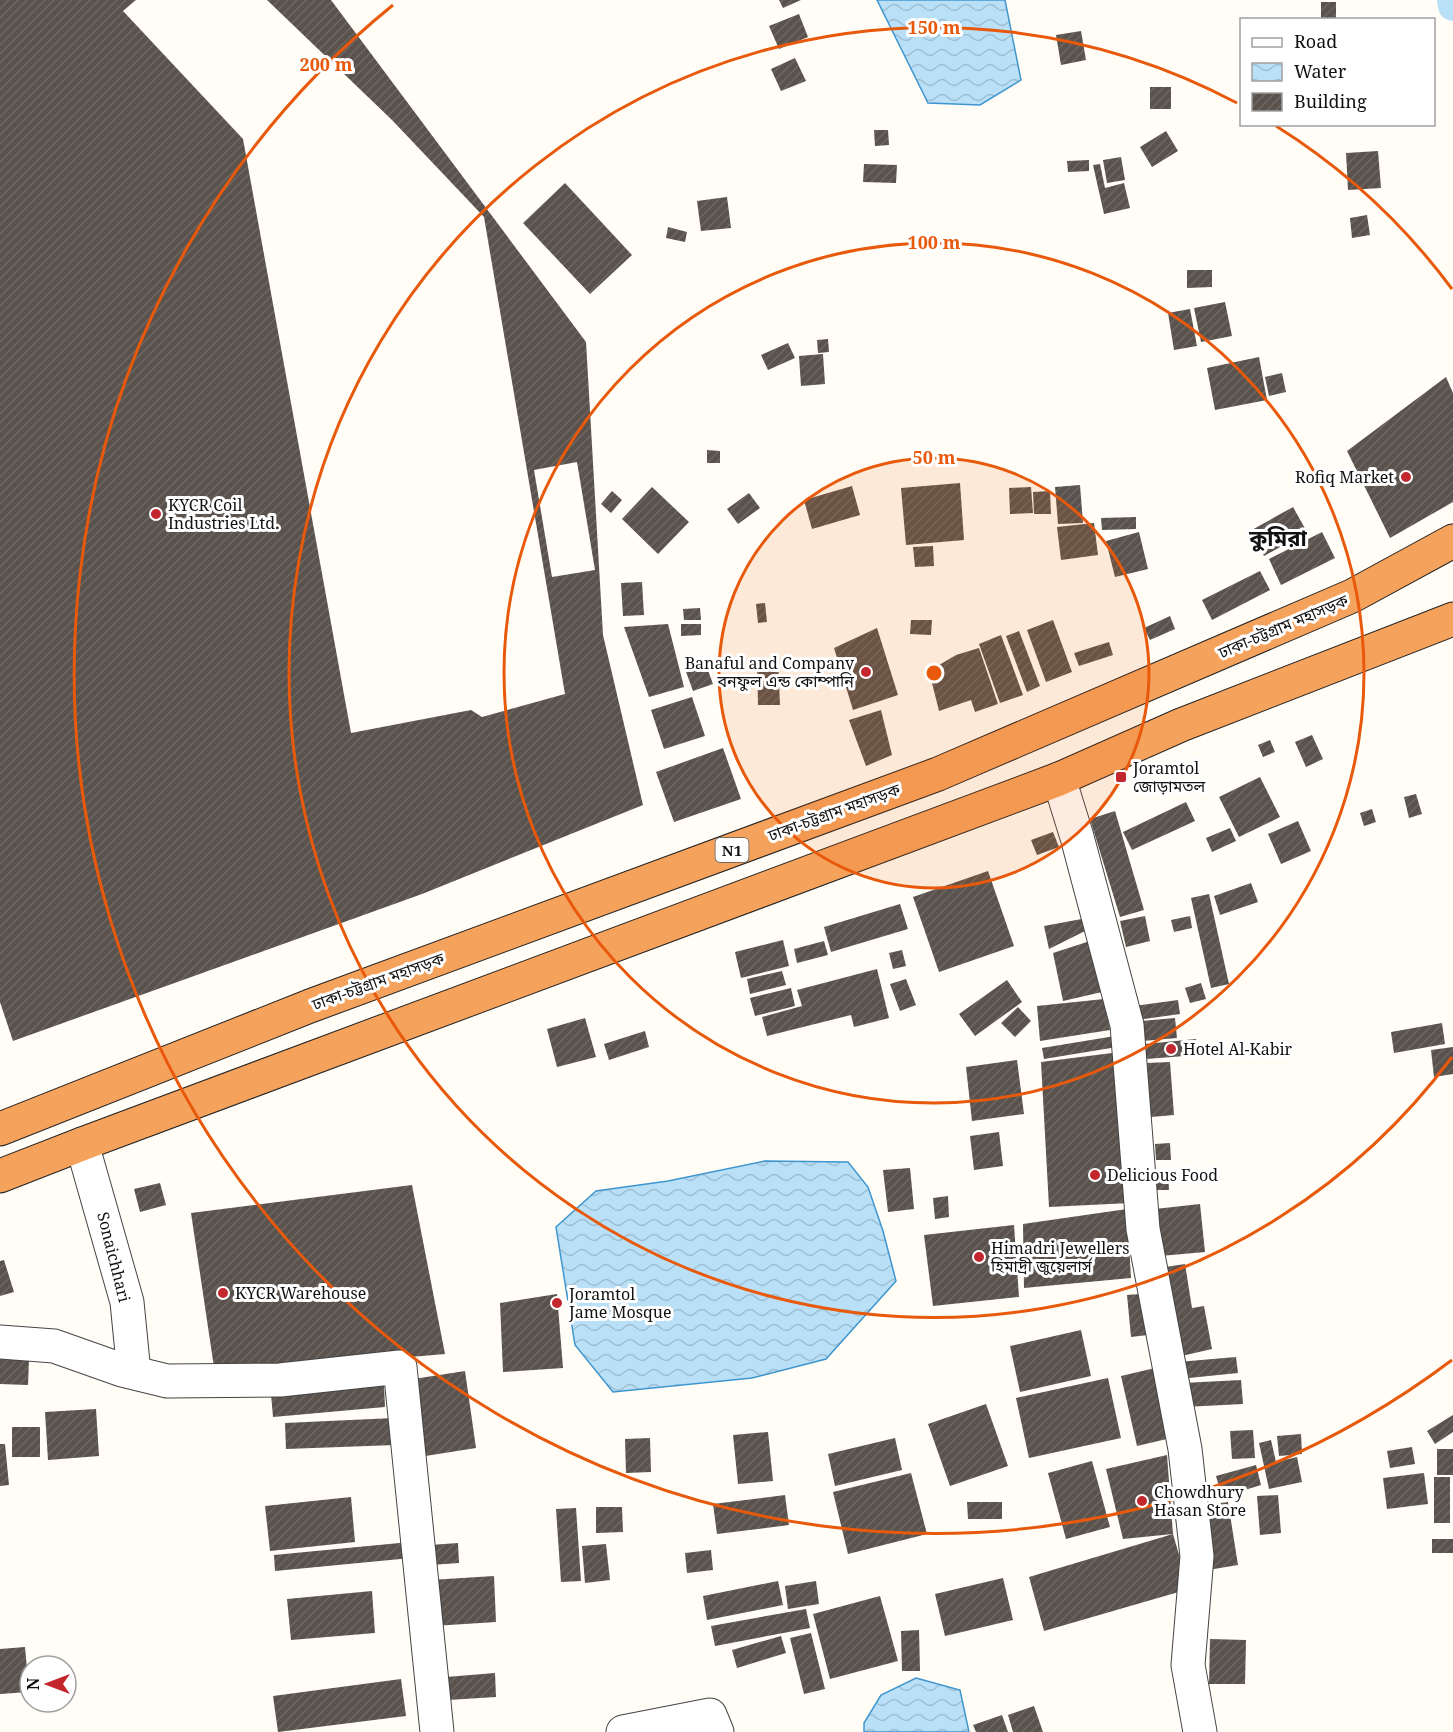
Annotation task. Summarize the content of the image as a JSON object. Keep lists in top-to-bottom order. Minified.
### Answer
{"streets":{"highway":["ঢাকা-চট্টগ্রাম মহাসড়ক","N1"],"street":["Sonaichhari"]},"districts":["কুমিরা"],"places":{"other":["Rofiq Market","KYCR Coil Industries Ltd.","Banaful and Company বনফুল এন্ড কোম্পানি","Hotel Al-Kabir","Delicious Food","Himadri Jewellers হিমাদ্রী জুয়েলার্স","KYCR Warehouse","Joramtol Jame Mosque","Chowdhury Hasan Store"],"transit":["Joramtol জোড়ামতল"]},"legend":["Road","Water","Building"],"north":"left","rings":["150 m","200 m","100 m","50 m"]}
